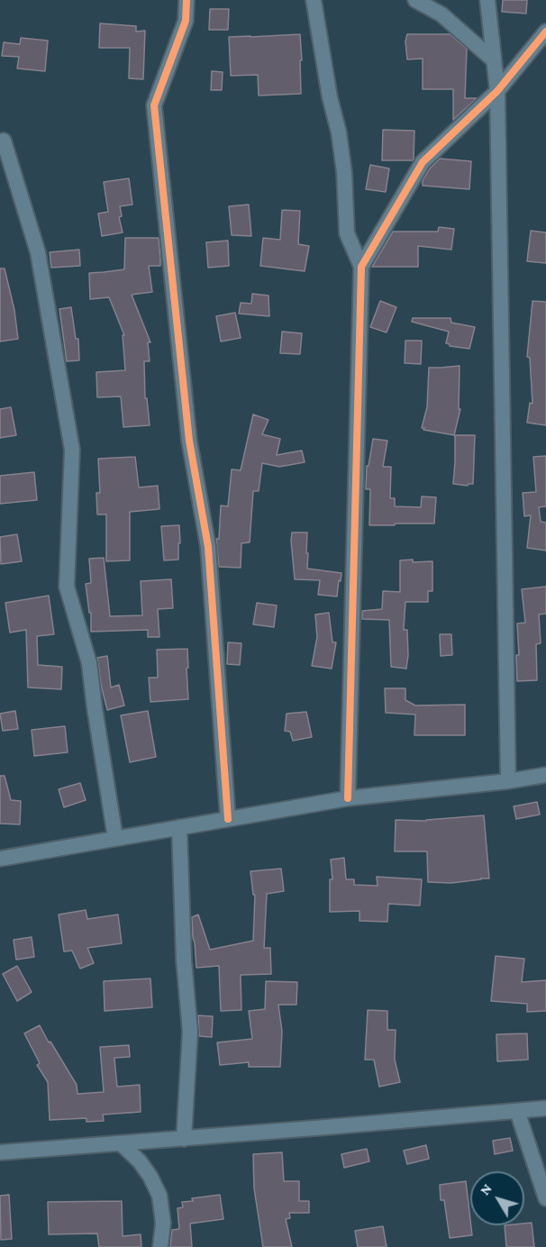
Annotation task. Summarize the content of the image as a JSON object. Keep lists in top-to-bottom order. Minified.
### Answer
{"north":"top left"}
